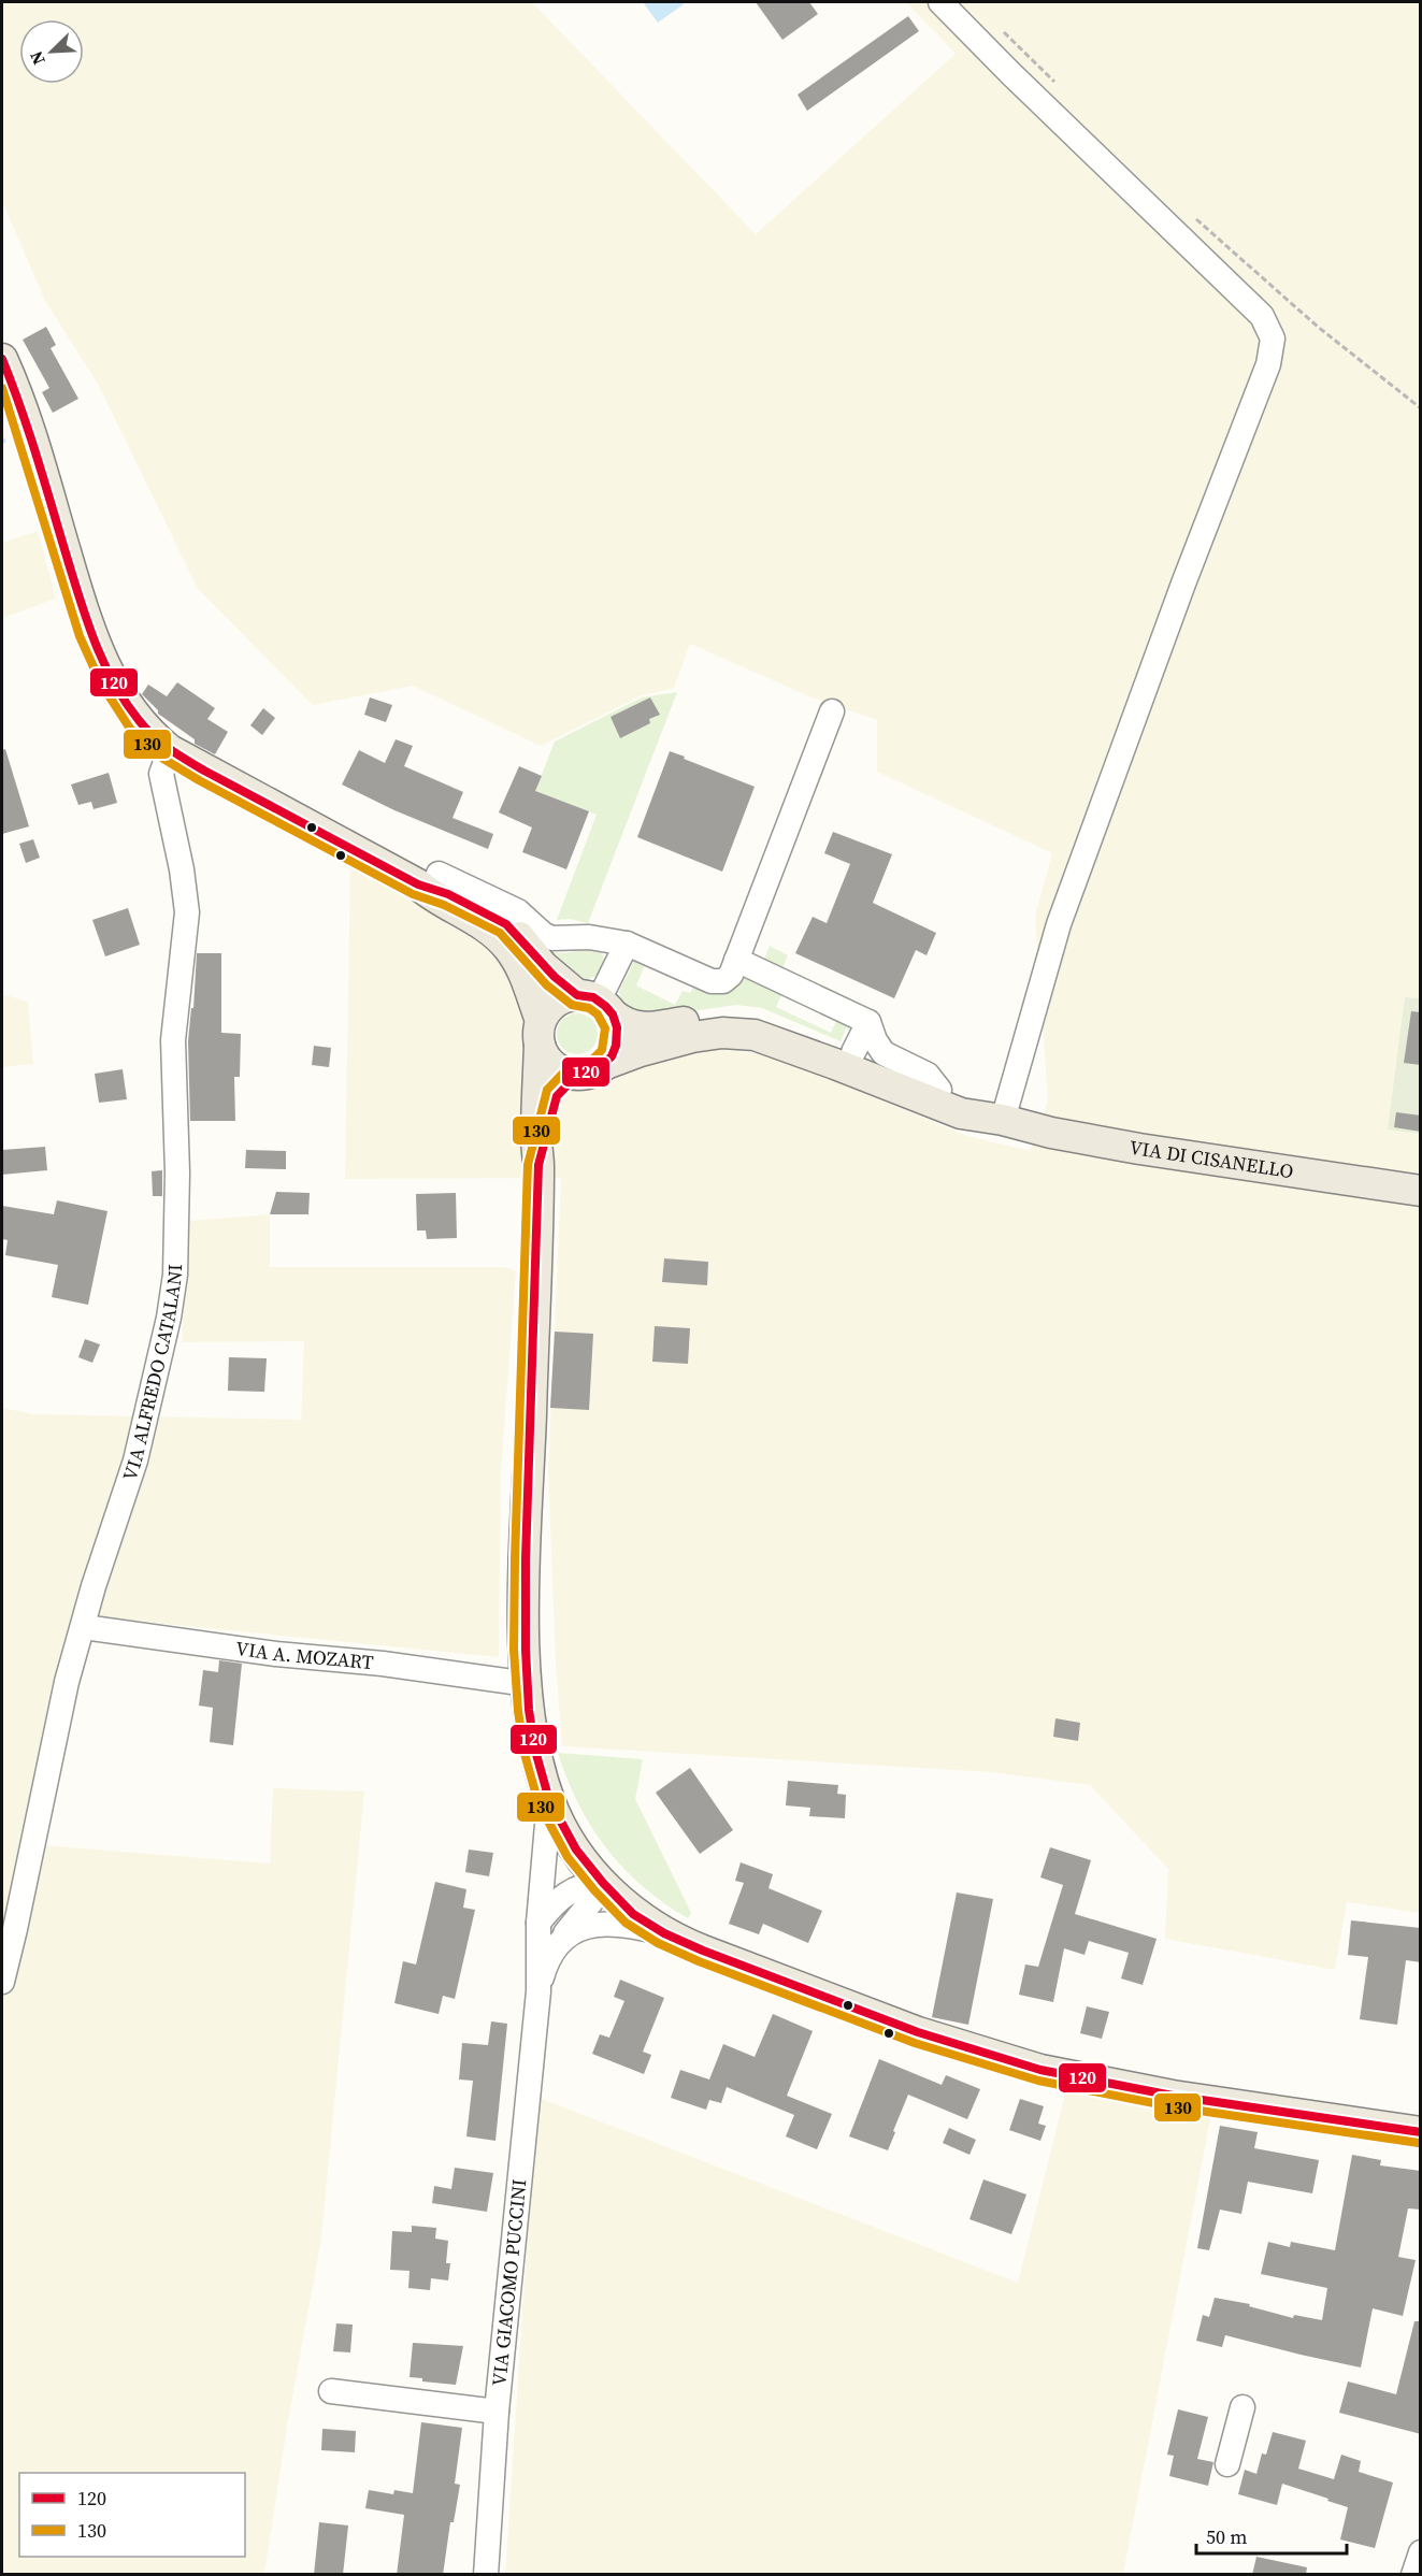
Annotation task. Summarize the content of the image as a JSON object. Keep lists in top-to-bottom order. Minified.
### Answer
{"streets":{"main road":["VIA DI CISANELLO"],"street":["VIA ALFREDO CATALANI","VIA A. MOZART","VIA GIACOMO PUCCINI"]},"crossings":[["VIA ALFREDO CATALANI","VIA A. MOZART"]],"lines":["transit line 120","transit line 130"],"legend":["120","130"],"scale_bar":"50 m","north":"bottom left"}
